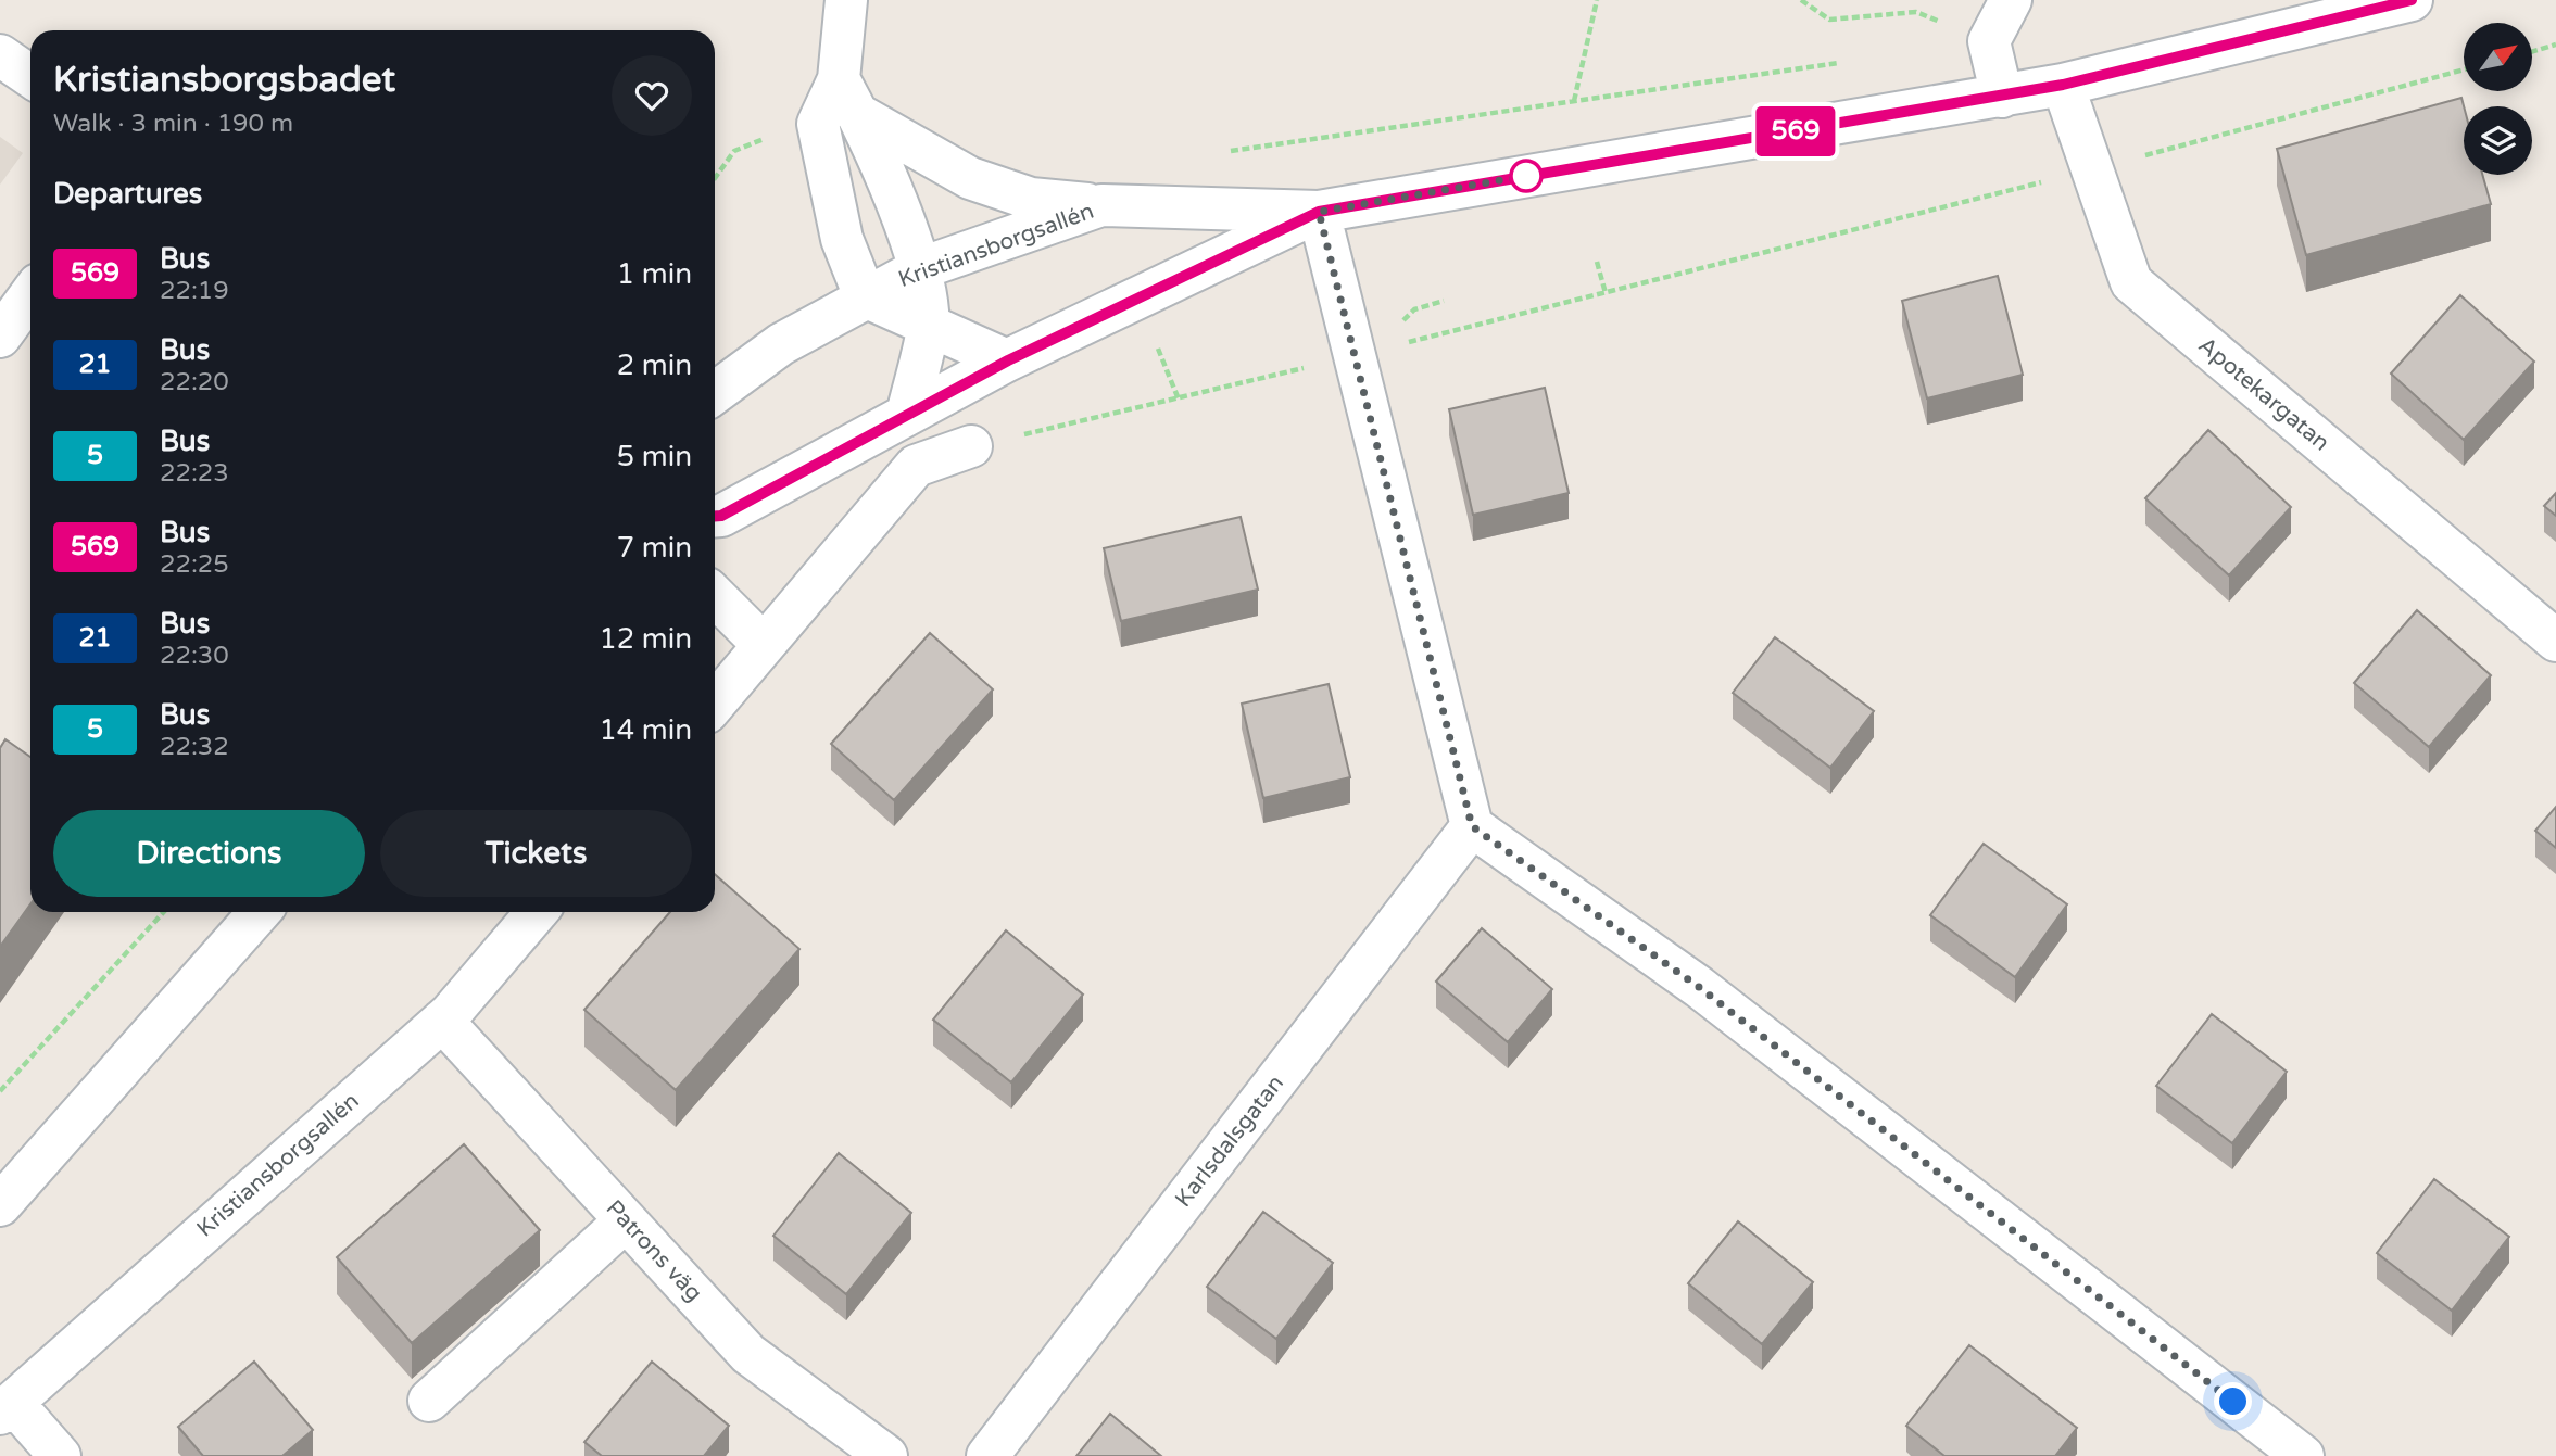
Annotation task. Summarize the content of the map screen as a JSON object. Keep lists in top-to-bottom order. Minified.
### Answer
{"streets":{"street":["Kristiansborgsallén","Apotekargatan","Karlsdalsgatan","Patrons väg"]},"crossings":[["Kristiansborgsallén","Apotekargatan"],["Kristiansborgsallén","Patrons väg"]],"lines":["bus line 569"],"north":"top right","page":{"on_map":"569","heading":[["Kristiansborgsbadet","Walk · 3 min · 190 m"],"Departures"],"list":[{"mark":"569","name":"Bus","note":"22:19","value":"1 min"},{"mark":"21","name":"Bus","note":"22:20","value":"2 min"},{"mark":"5","name":"Bus","note":"22:23","value":"5 min"},{"mark":"569","name":"Bus","note":"22:25","value":"7 min"},{"mark":"21","name":"Bus","note":"22:30","value":"12 min"},{"mark":"5","name":"Bus","note":"22:32","value":"14 min"}],"buttons":["Directions","Tickets"]}}
